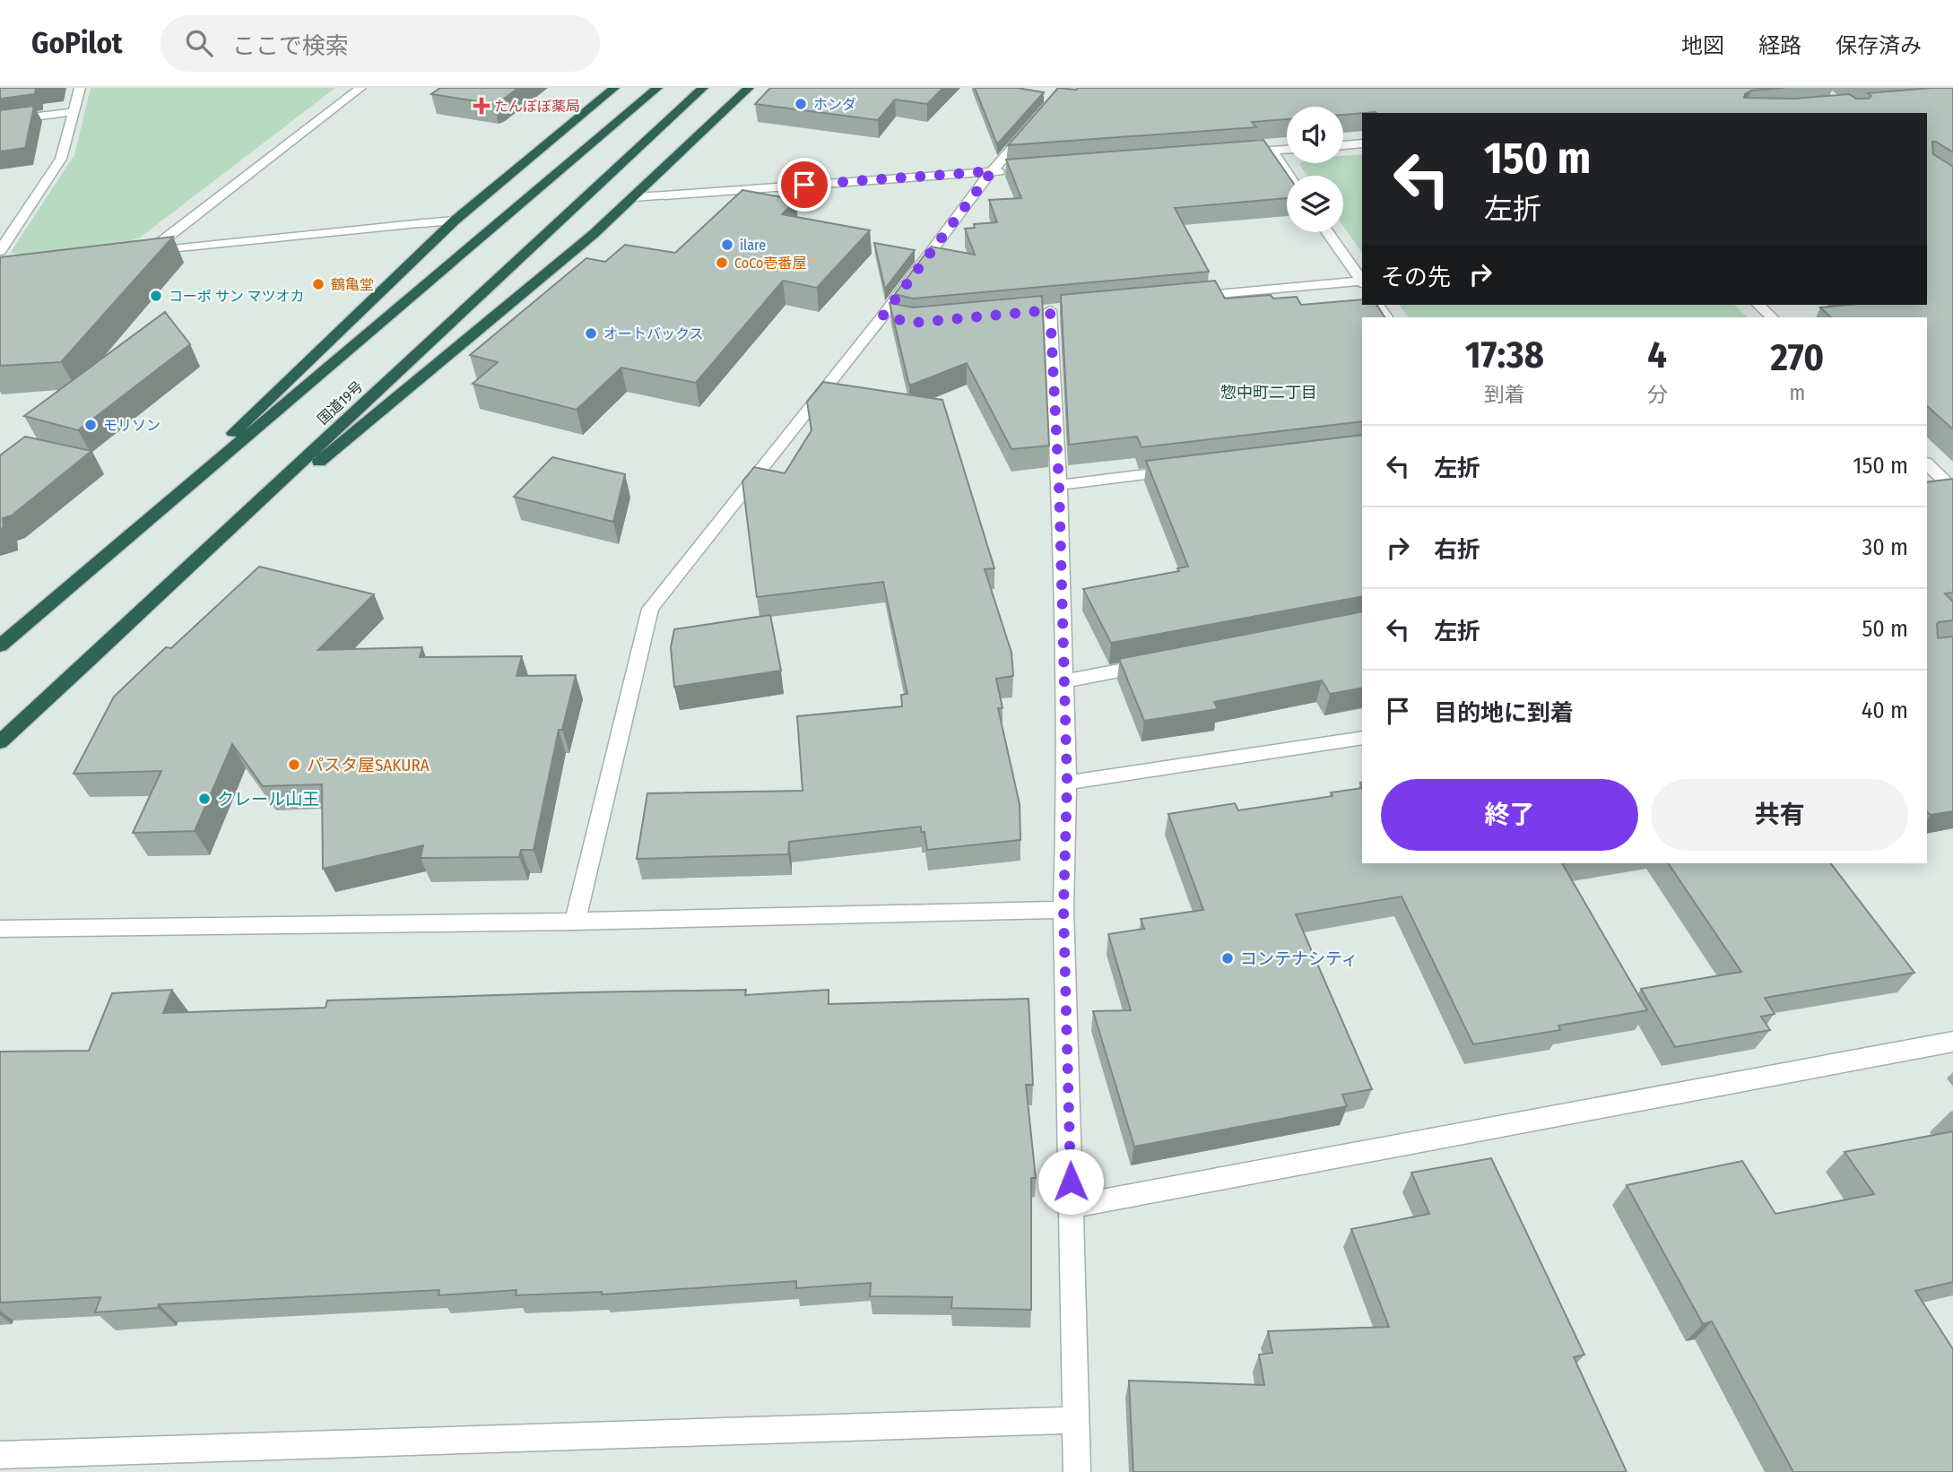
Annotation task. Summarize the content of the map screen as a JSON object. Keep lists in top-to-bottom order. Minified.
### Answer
{"streets":{"highway":["国道19号"]},"districts":["惣中町二丁目"],"places":{"other":["ホンダ","ilare","CoCo壱番屋","鶴亀堂","コーポ サン マツオカ","オートバックス","モリソン","パスタ屋SAKURA","クレール山王","コンテナシティ"],"health":["たんぽぽ薬局"]},"page":{"header":"GoPilot","search":"ここで検索","nav":["地図","経路","保存済み"],"turn":["150 m","左折"],"then":"その先","eta":["17:38","到着","4","分","270","m"],"list":[{"name":"左折","value":"150 m"},{"name":"右折","value":"30 m"},{"name":"左折","value":"50 m"},{"name":"目的地に到着","value":"40 m"}],"buttons":["終了","共有"]}}
